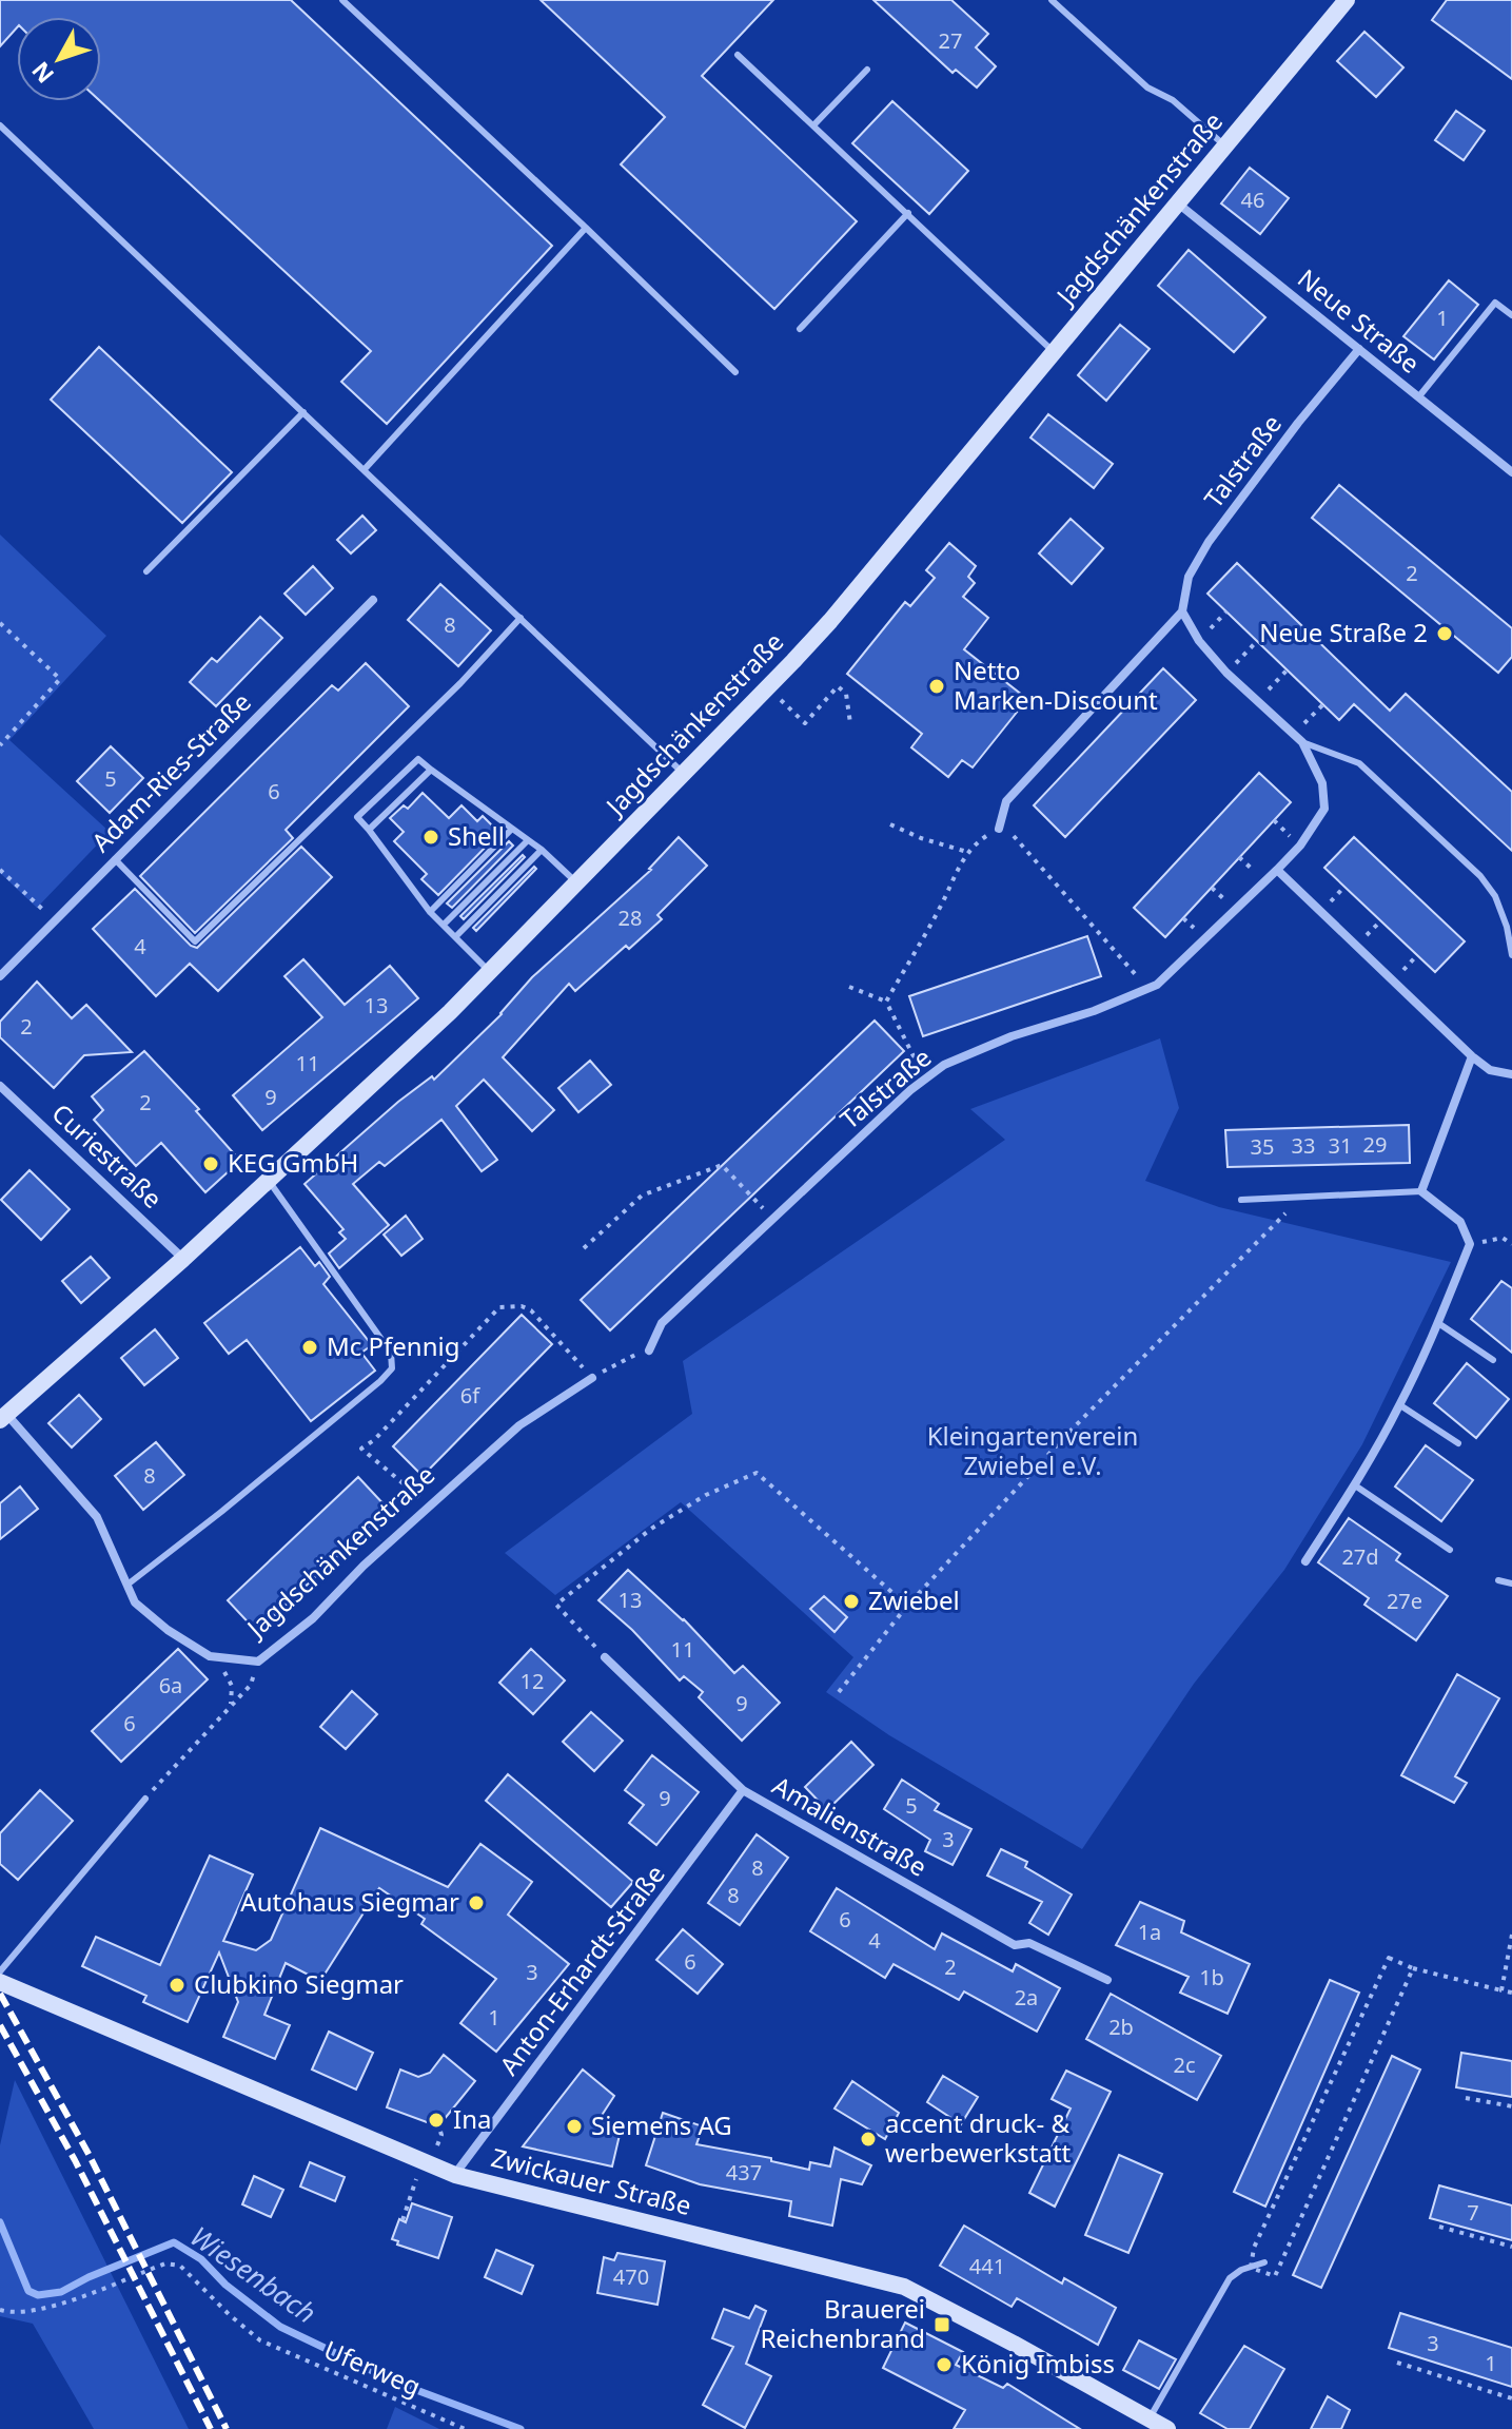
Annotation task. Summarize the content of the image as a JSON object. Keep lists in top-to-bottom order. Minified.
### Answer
{"streets":{"main road":["Jagdschänkenstraße","Zwickauer Straße"],"street":["Neue Straße","Talstraße","Adam-Ries-Straße","Curiestraße","Amalienstraße","Anton-Erhardt-Straße"],"path":["Uferweg"]},"crossings":[["Jagdschänkenstraße","Neue Straße"],["Jagdschänkenstraße","Curiestraße"],["Neue Straße","Talstraße"],["Amalienstraße","Anton-Erhardt-Straße"],["Anton-Erhardt-Straße","Zwickauer Straße"]],"water":["Wiesenbach"],"parks":["Kleingartenverein Zwiebel e.V."],"places":{"other":["Neue Straße 2","Netto Marken-Discount","Shell","KEG GmbH","Mc Pfennig","Zwiebel","Autohaus Siegmar","Clubkino Siegmar","Ina","Siemens AG","accent druck- & werbewerkstatt","König Imbiss"],"transit":["Brauerei Reichenbrand"]},"house_numbers":["27","46","1","2","8","5","6","28","4","13","2","11","9","2","29","33","31","35","6f","8","27d","13","27e","11","12","6a","9","6","9","5","3","8","8","6","1a","4","6","2","3","1b","2a","1","2b","2c","437","7","441","470","3","1"],"north":"bottom left"}
